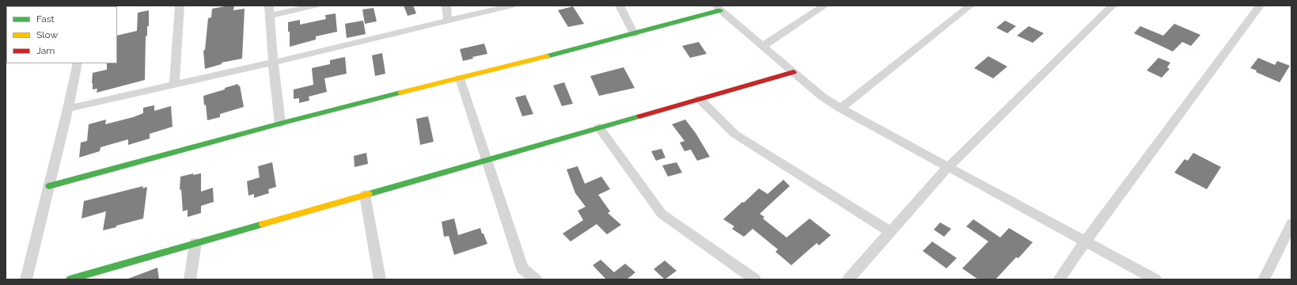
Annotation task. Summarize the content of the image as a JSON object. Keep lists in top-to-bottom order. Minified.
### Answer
{"legend":["Fast","Slow","Jam"]}
